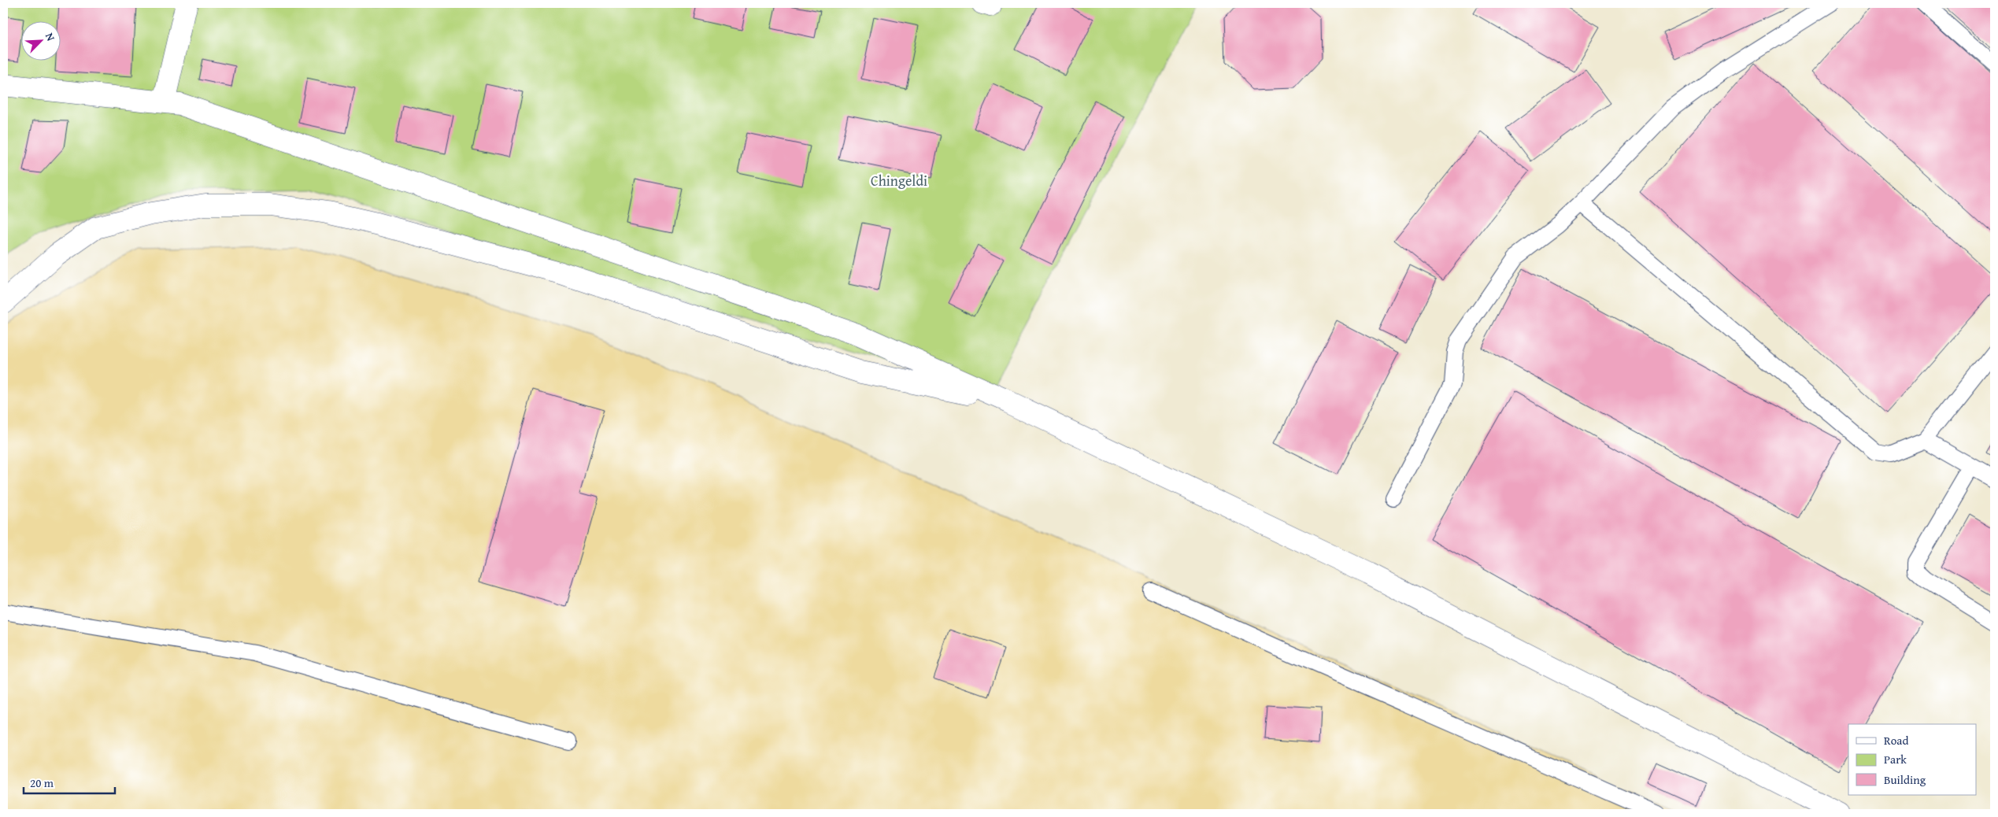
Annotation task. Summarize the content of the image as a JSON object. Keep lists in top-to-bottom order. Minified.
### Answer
{"parks":["Chingeldi"],"legend":["Road","Park","Building"],"scale_bar":"20 m","north":"top right"}
